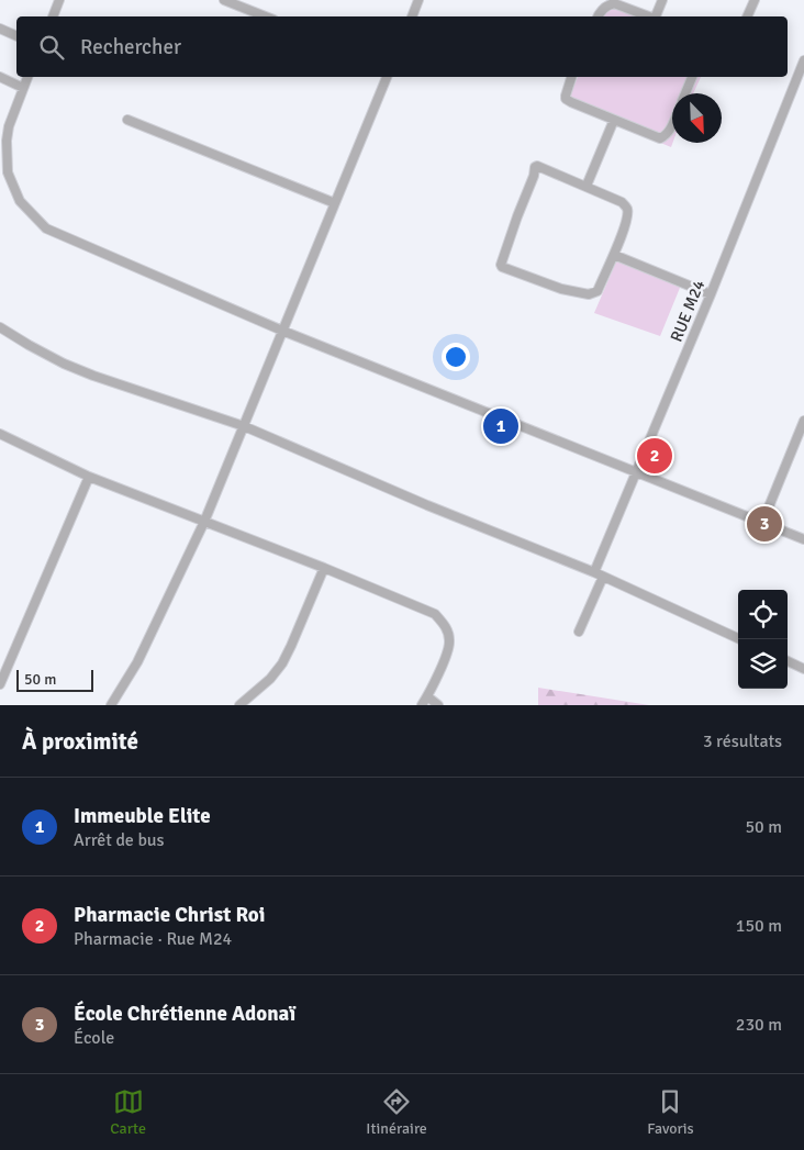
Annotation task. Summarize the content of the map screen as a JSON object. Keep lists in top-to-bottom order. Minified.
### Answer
{"streets":{"street":["RUE M24"]},"scale_bar":"50 m","north":"bottom right","page":{"search":"Rechercher","pins":["1","2","3"],"scale":"50 m","heading":["À proximité","3 résultats"],"list":[{"mark":"1","name":"Immeuble Elite","note":"Arrêt de bus","value":"50 m"},{"mark":"2","name":"Pharmacie Christ Roi","note":"Pharmacie · Rue M24","value":"150 m"},{"mark":"3","name":"École Chrétienne Adonaï","note":"École","value":"230 m"}],"nav":["Carte","Itinéraire","Favoris"]}}
